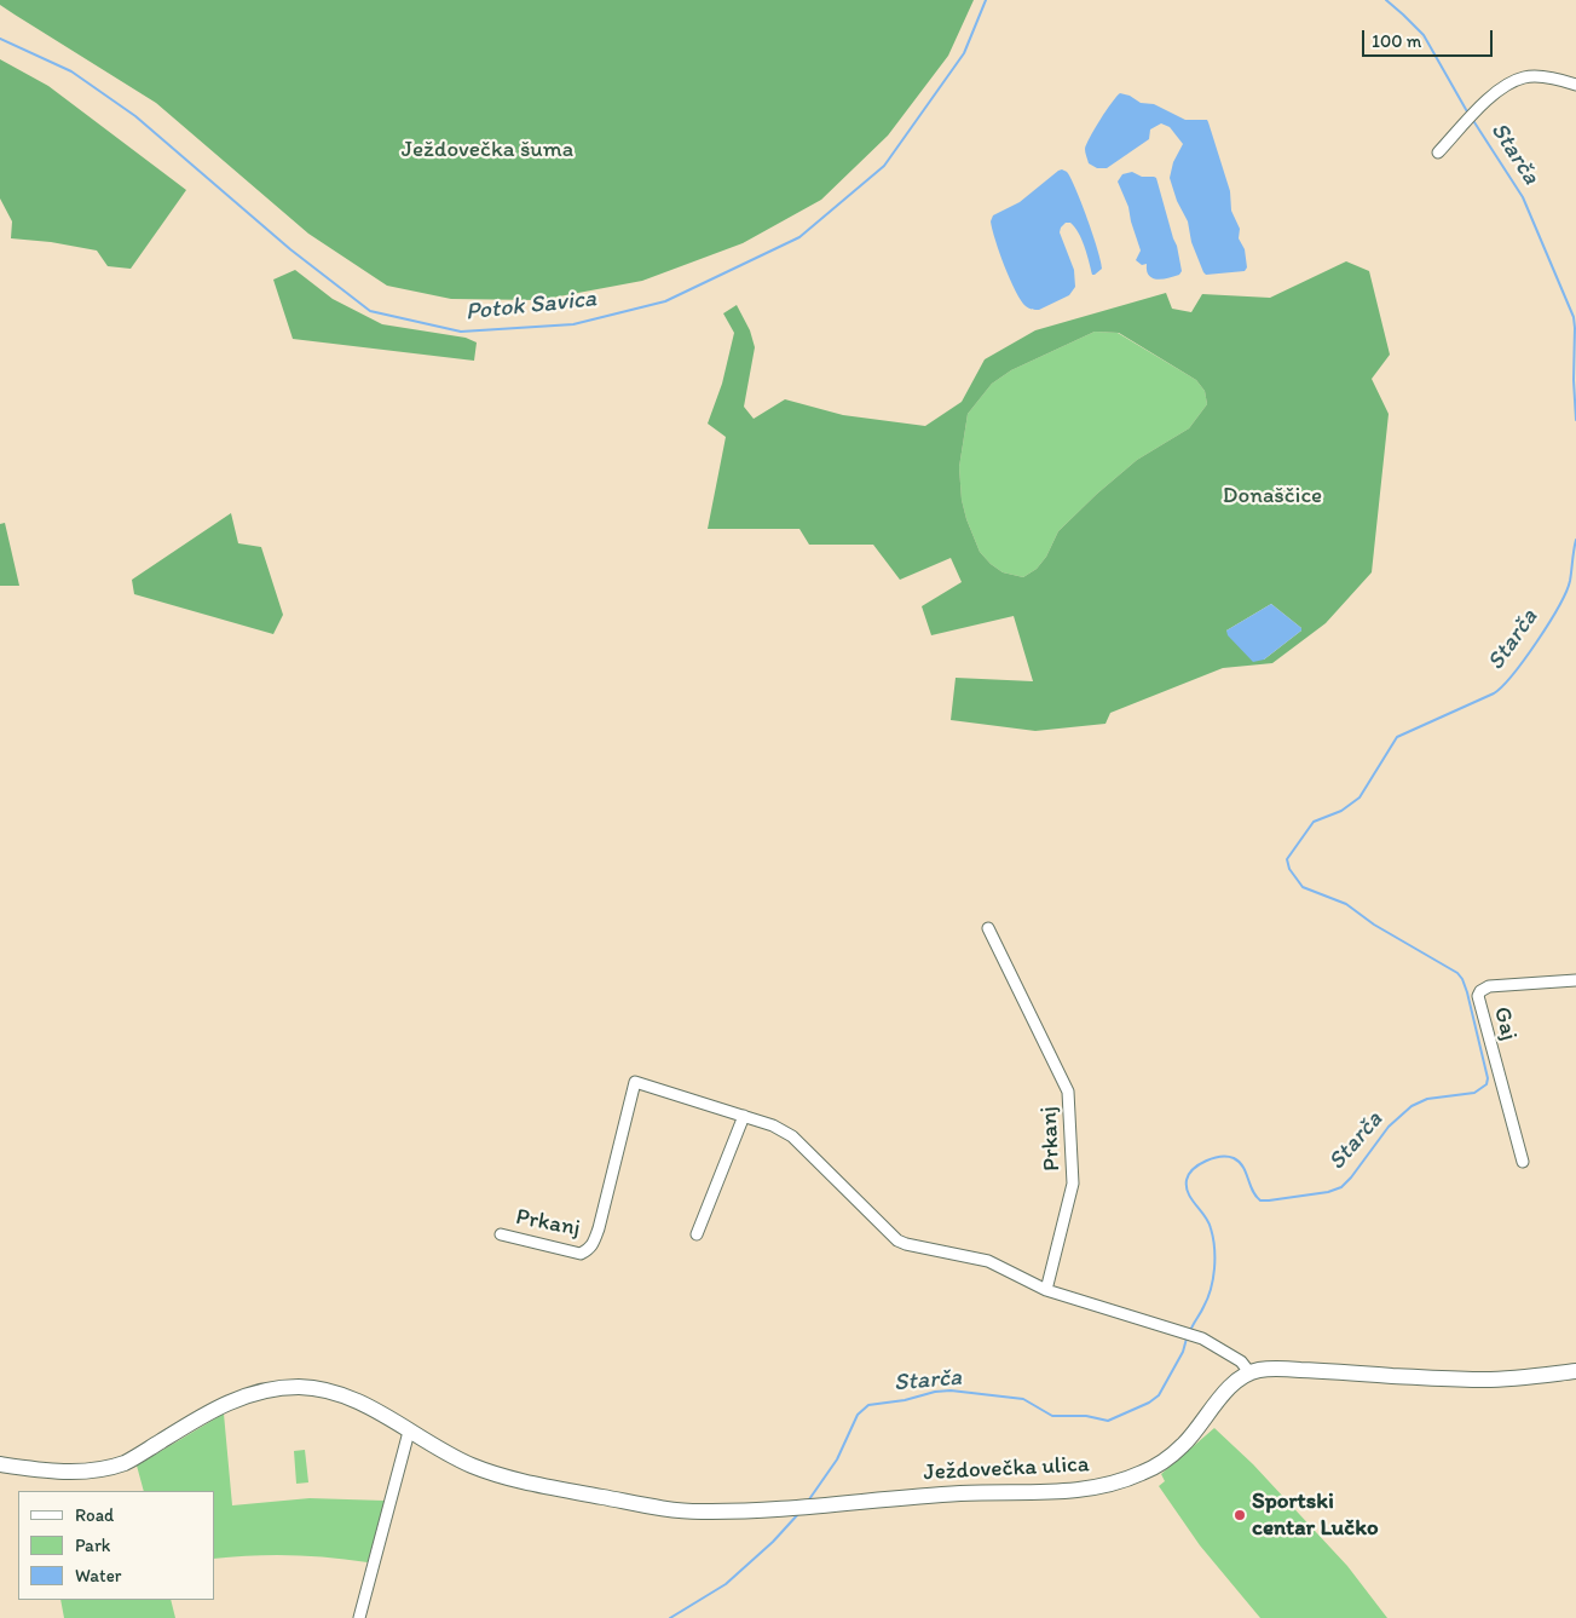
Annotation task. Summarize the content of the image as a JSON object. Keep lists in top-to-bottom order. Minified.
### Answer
{"streets":{"main road":["Ježdovečka ulica"],"street":["Gaj","Prkanj"]},"crossings":[["Prkanj","Ježdovečka ulica"]],"water":["Starča","Potok Savica"],"parks":["Ježdovečka šuma","Donaščice"],"places":["Sportski centar Lučko"],"legend":["Road","Park","Water"],"scale_bar":"100 m"}
